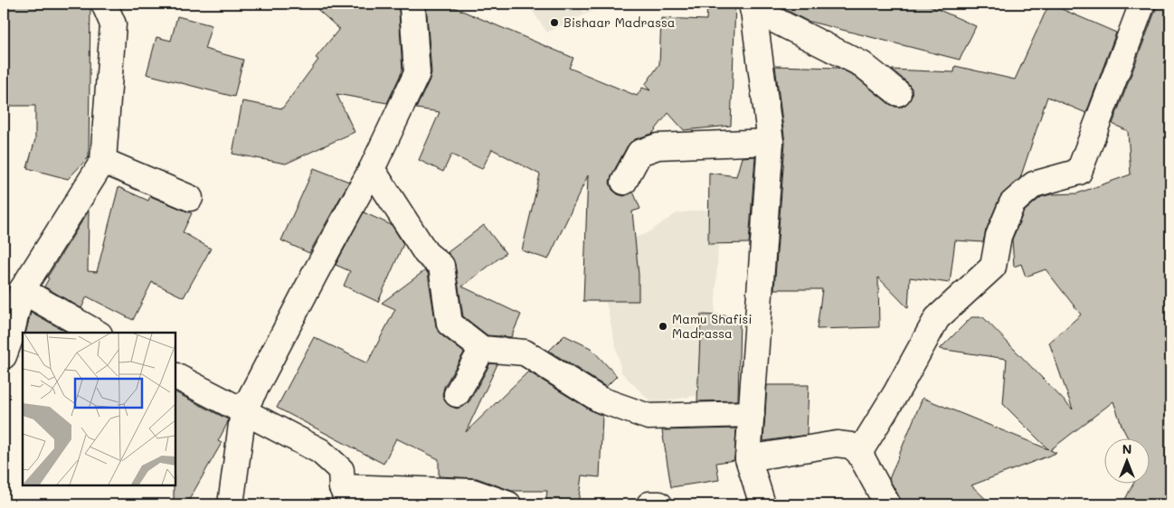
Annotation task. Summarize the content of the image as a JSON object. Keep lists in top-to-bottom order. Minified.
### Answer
{"places":["Bishaar Madrassa","Mamu Shafisi Madrassa"],"north":"top"}
